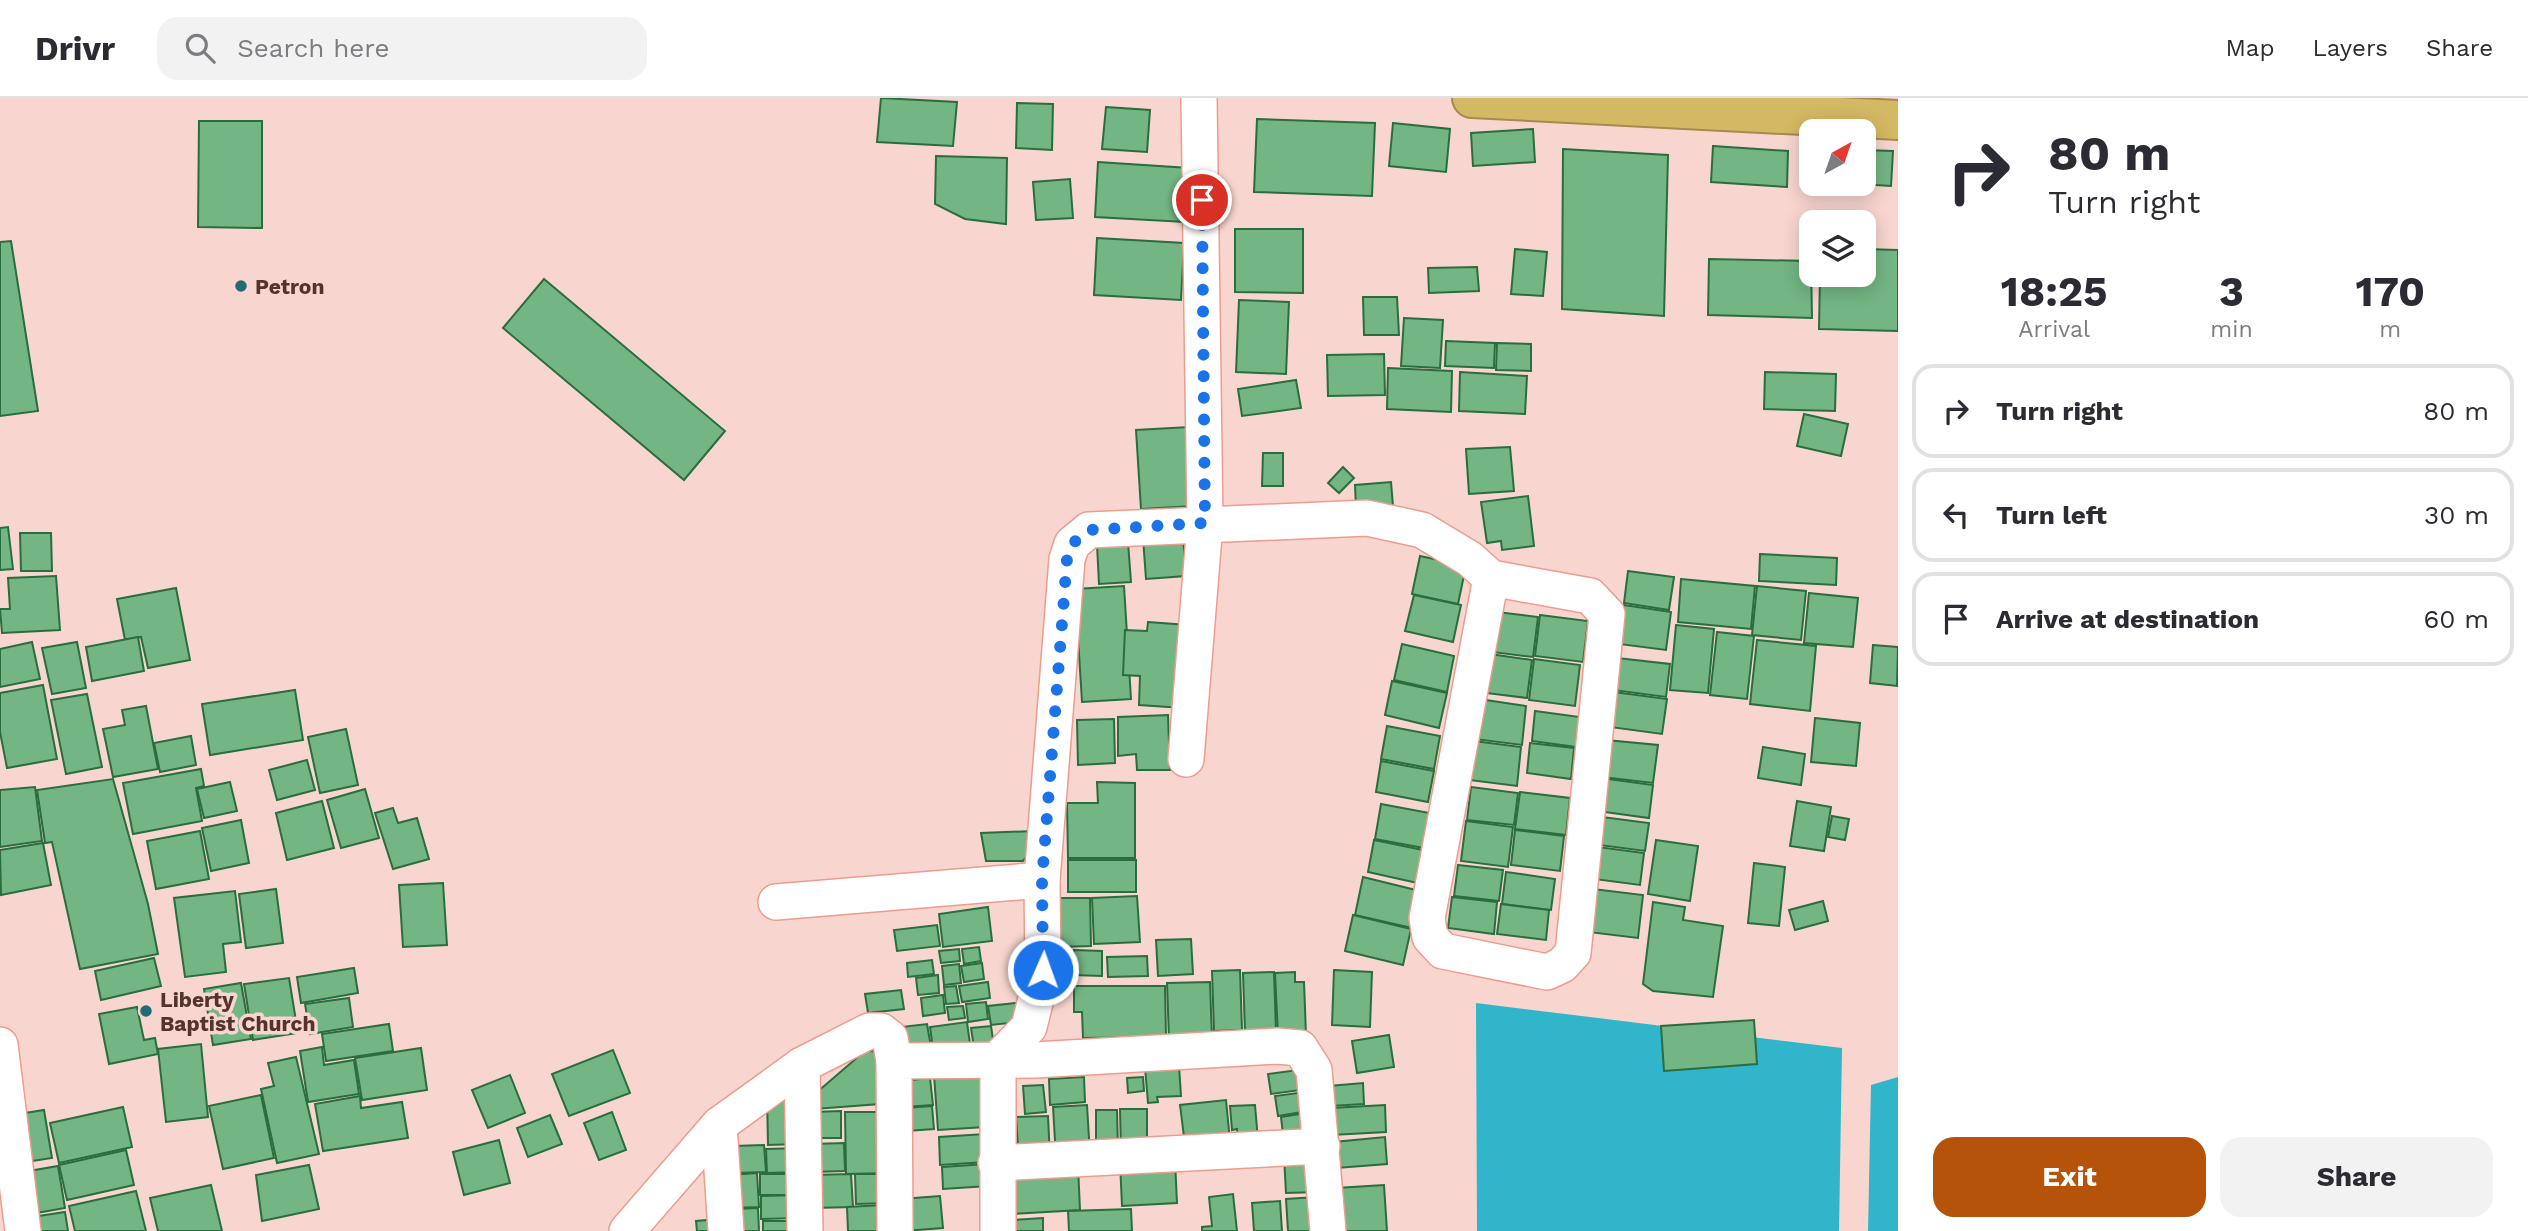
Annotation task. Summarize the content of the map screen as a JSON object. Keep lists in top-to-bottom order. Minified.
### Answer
{"places":["Petron","Liberty Baptist Church"],"north":"top right","page":{"header":"Drivr","search":"Search here","nav":["Map","Layers","Share"],"turn":["80 m","Turn right"],"eta":["18:25","Arrival","3","min","170","m"],"list":[{"name":"Turn right","value":"80 m"},{"name":"Turn left","value":"30 m"},{"name":"Arrive at destination","value":"60 m"}],"buttons":["Exit","Share"]}}
